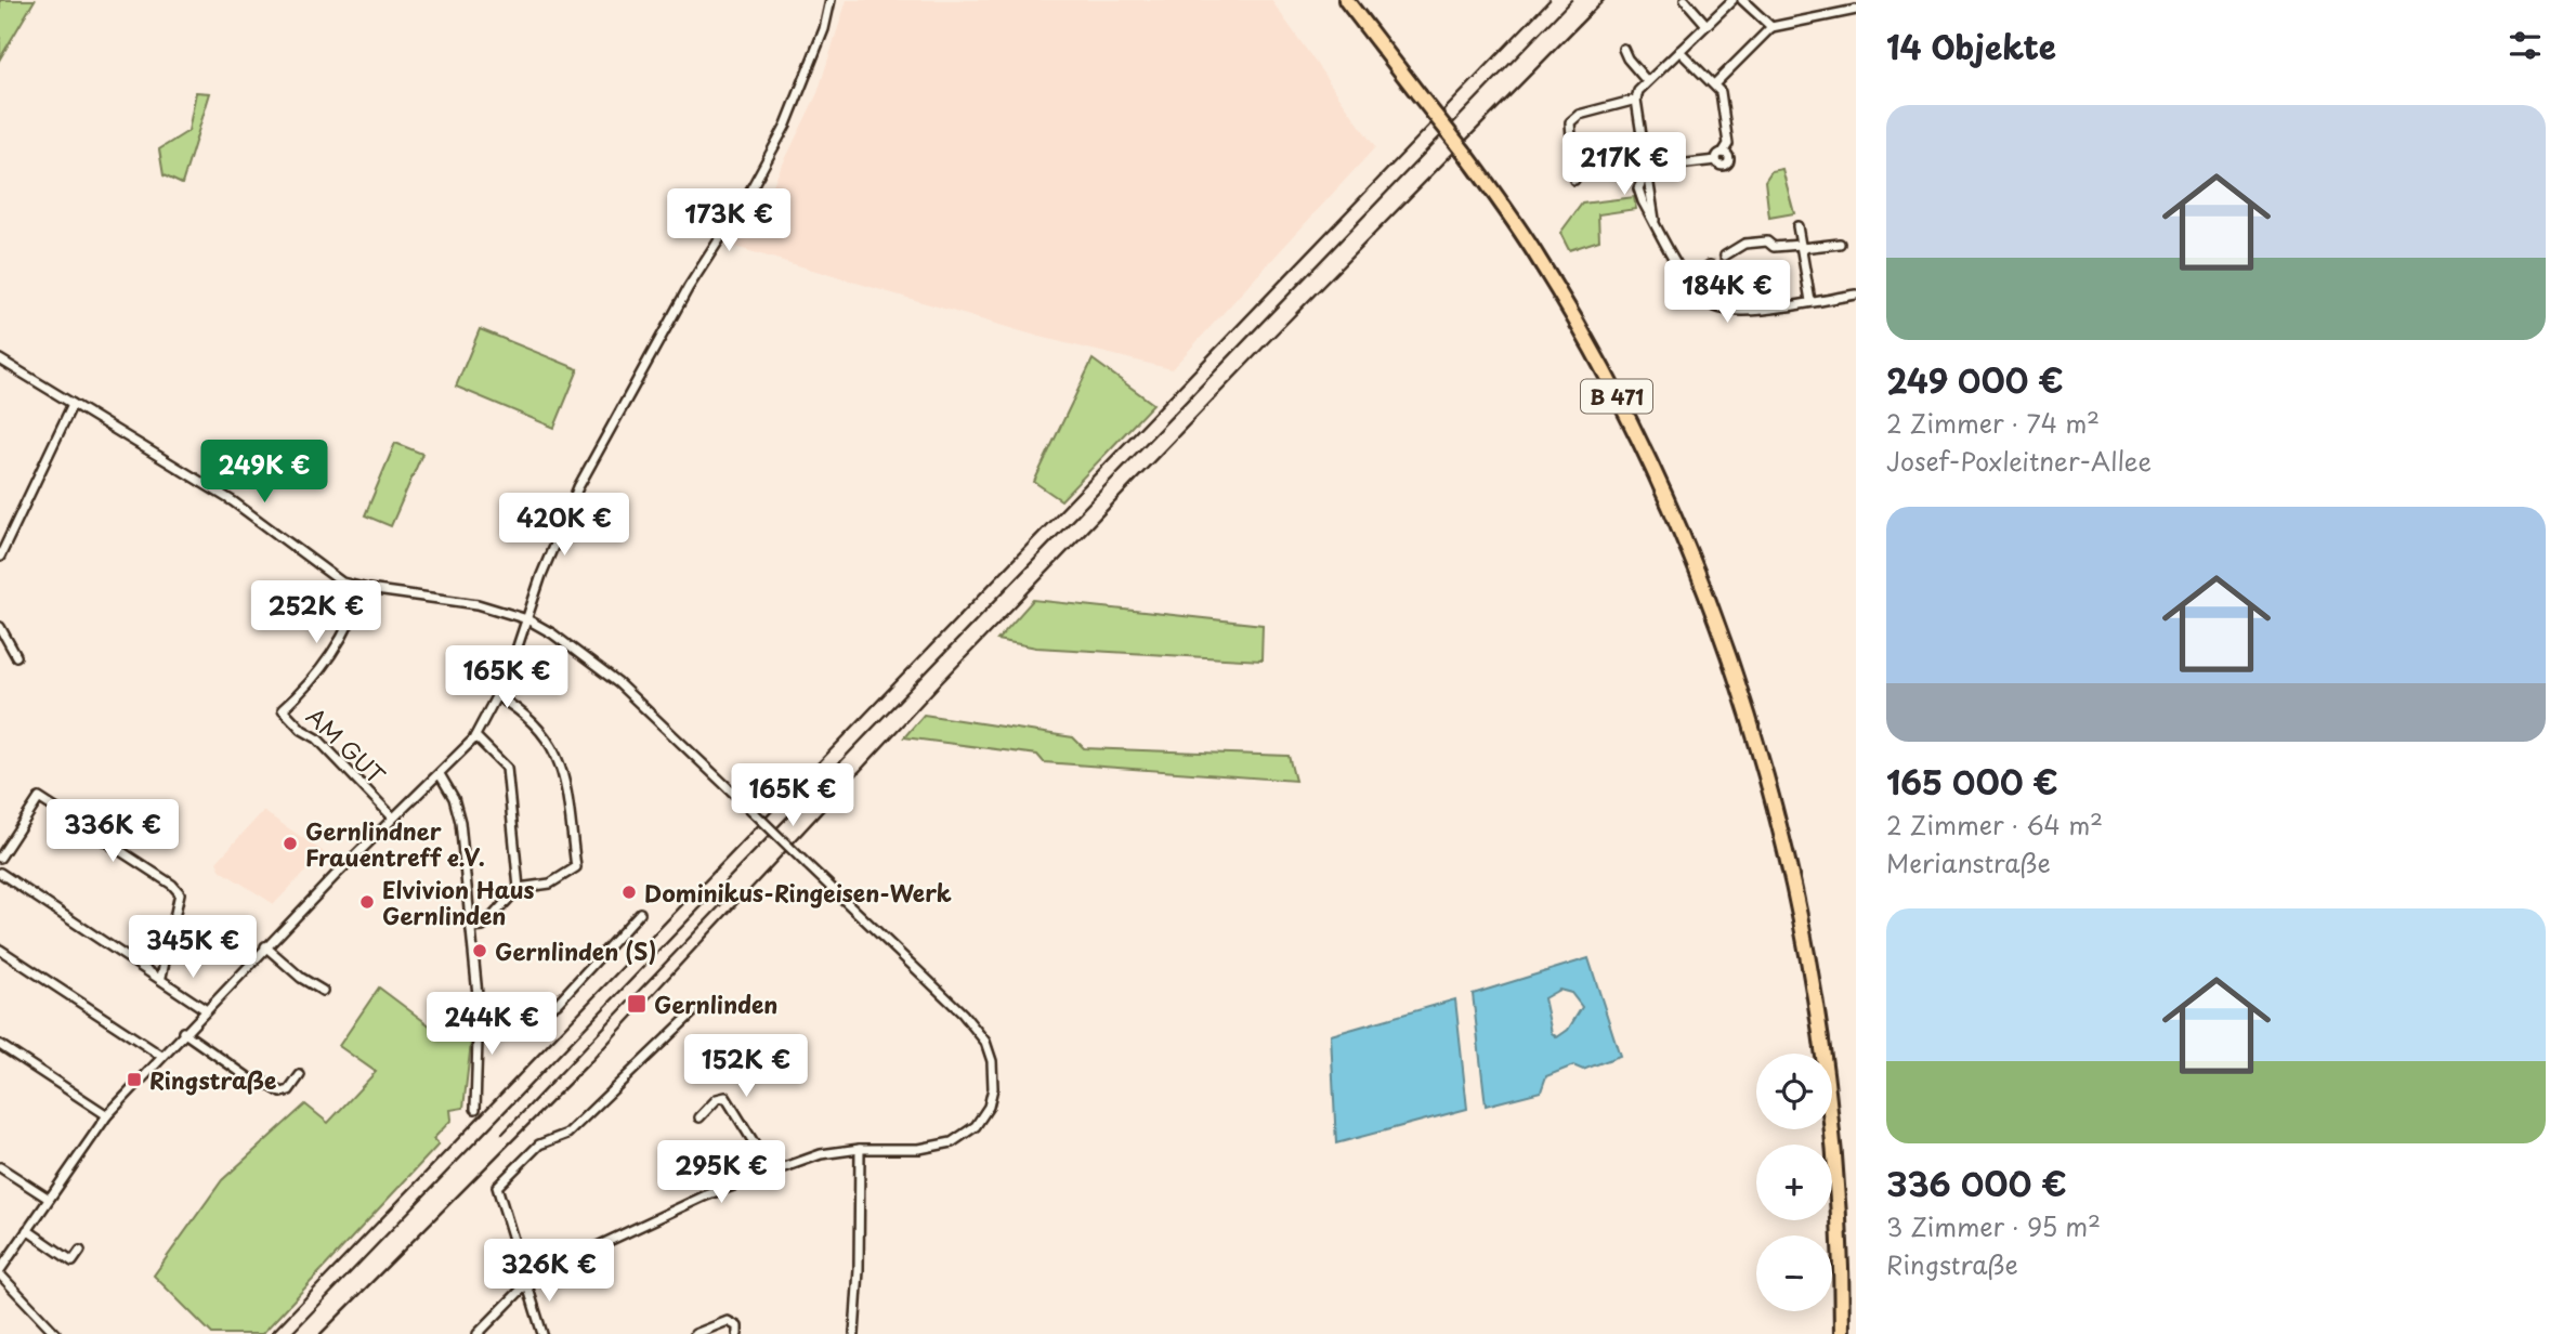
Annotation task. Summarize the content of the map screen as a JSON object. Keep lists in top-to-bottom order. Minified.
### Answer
{"streets":{"highway":["B 471"],"street":["AM GUT"]},"places":{"other":["Gernlindner Frauentreff e.V.","Dominikus-Ringeisen-Werk","Elvivion Haus Gernlinden","Gernlinden (S)"],"transit":["Gernlinden","Ringstraße"]},"page":{"heading":"14 Objekte","list":[{"name":"249 000 €","note":"2 Zimmer · 74 m² · Josef-Poxleitner-Allee"},{"name":"165 000 €","note":"2 Zimmer · 64 m² · Merianstraße"},{"name":"336 000 €","note":"3 Zimmer · 95 m² · Ringstraße"}],"price":["217K €","173K €","184K €","249K €","420K €","252K €","165K €","165K €","336K €","345K €","244K €","152K €","295K €","326K €"],"map_buttons":["+","−"]}}
